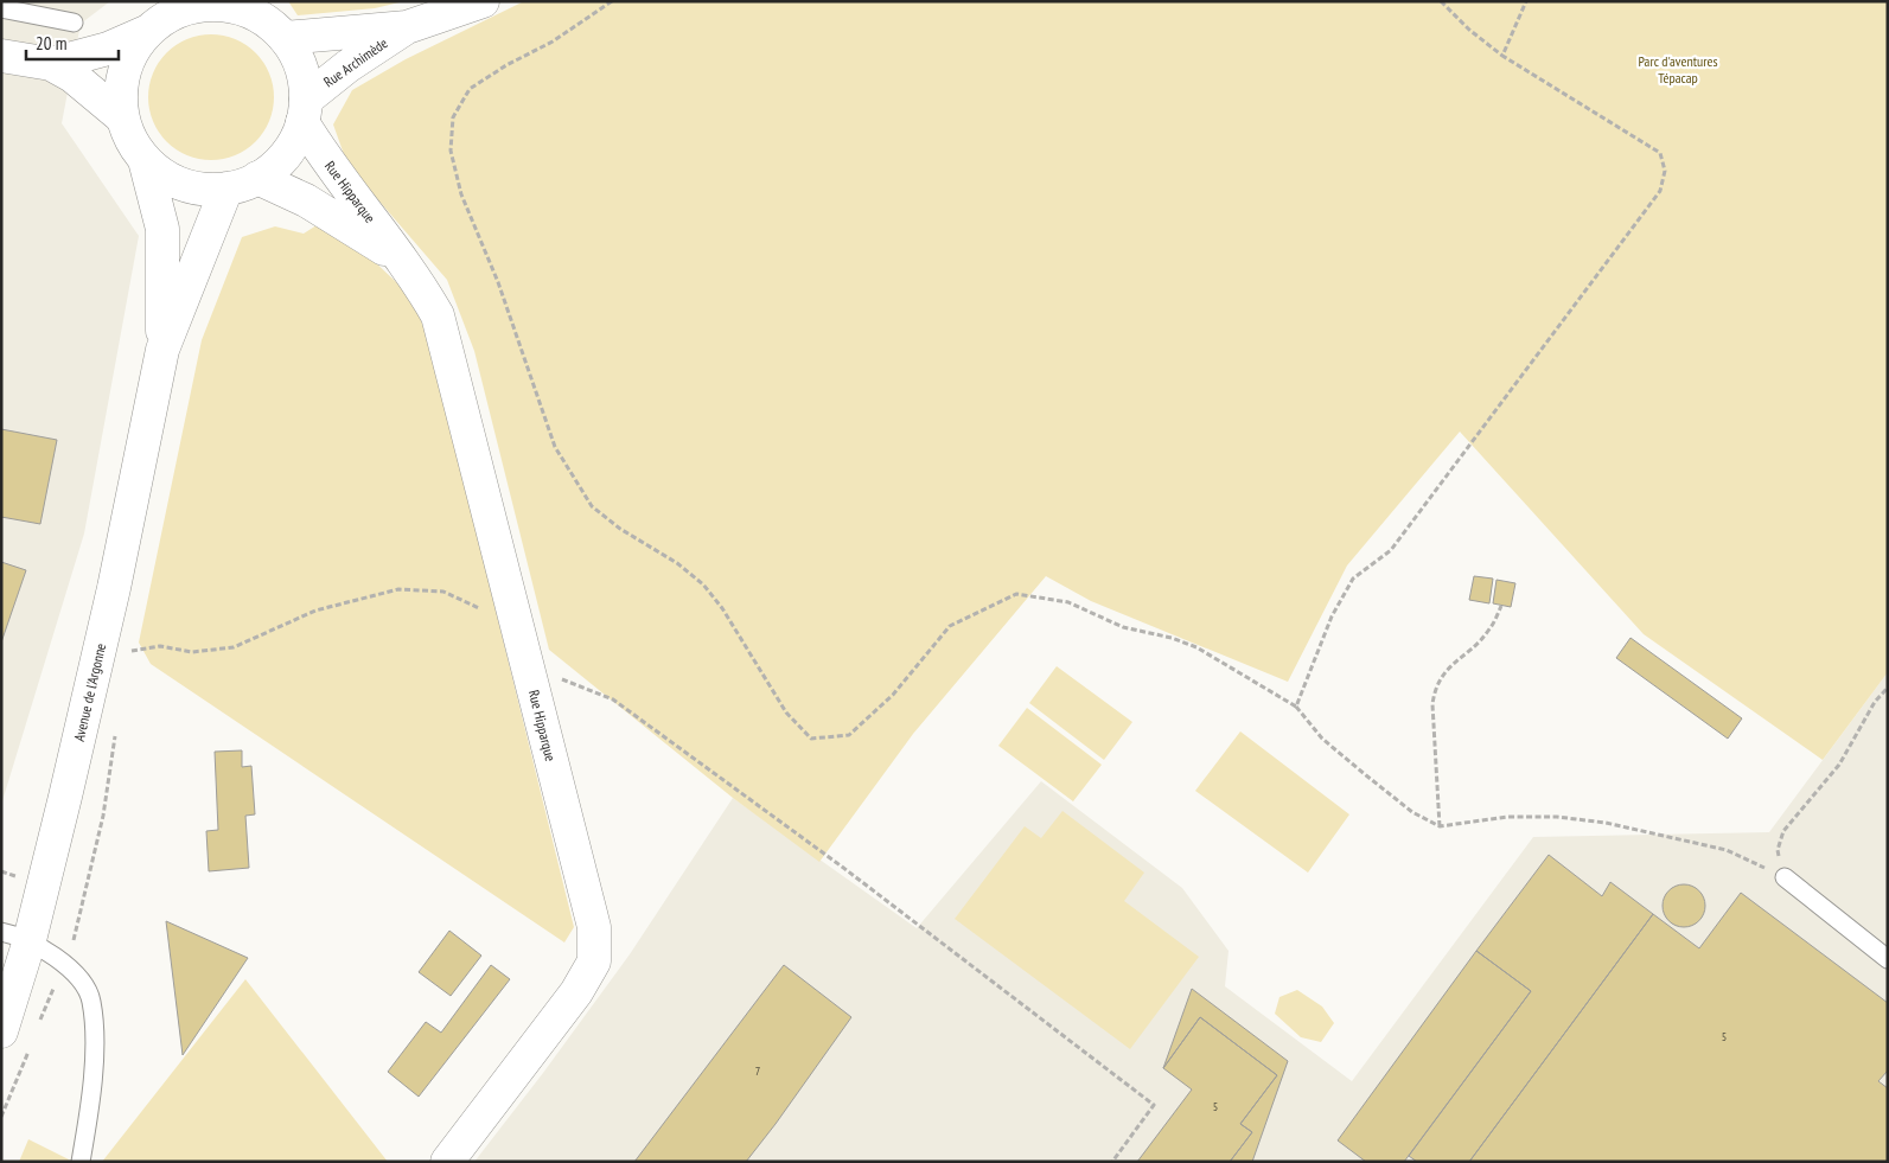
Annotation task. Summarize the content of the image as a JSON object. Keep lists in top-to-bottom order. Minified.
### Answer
{"streets":{"street":["Rue Archimède","Rue Hipparque","Avenue de l'Argonne"]},"crossings":[["Rue Archimède","Rue Hipparque"],["Rue Archimède","Avenue de l'Argonne"],["Rue Hipparque","Avenue de l'Argonne"]],"parks":["Parc d'aventures Tépacap"],"house_numbers":["5","7","5"],"scale_bar":"20 m"}
